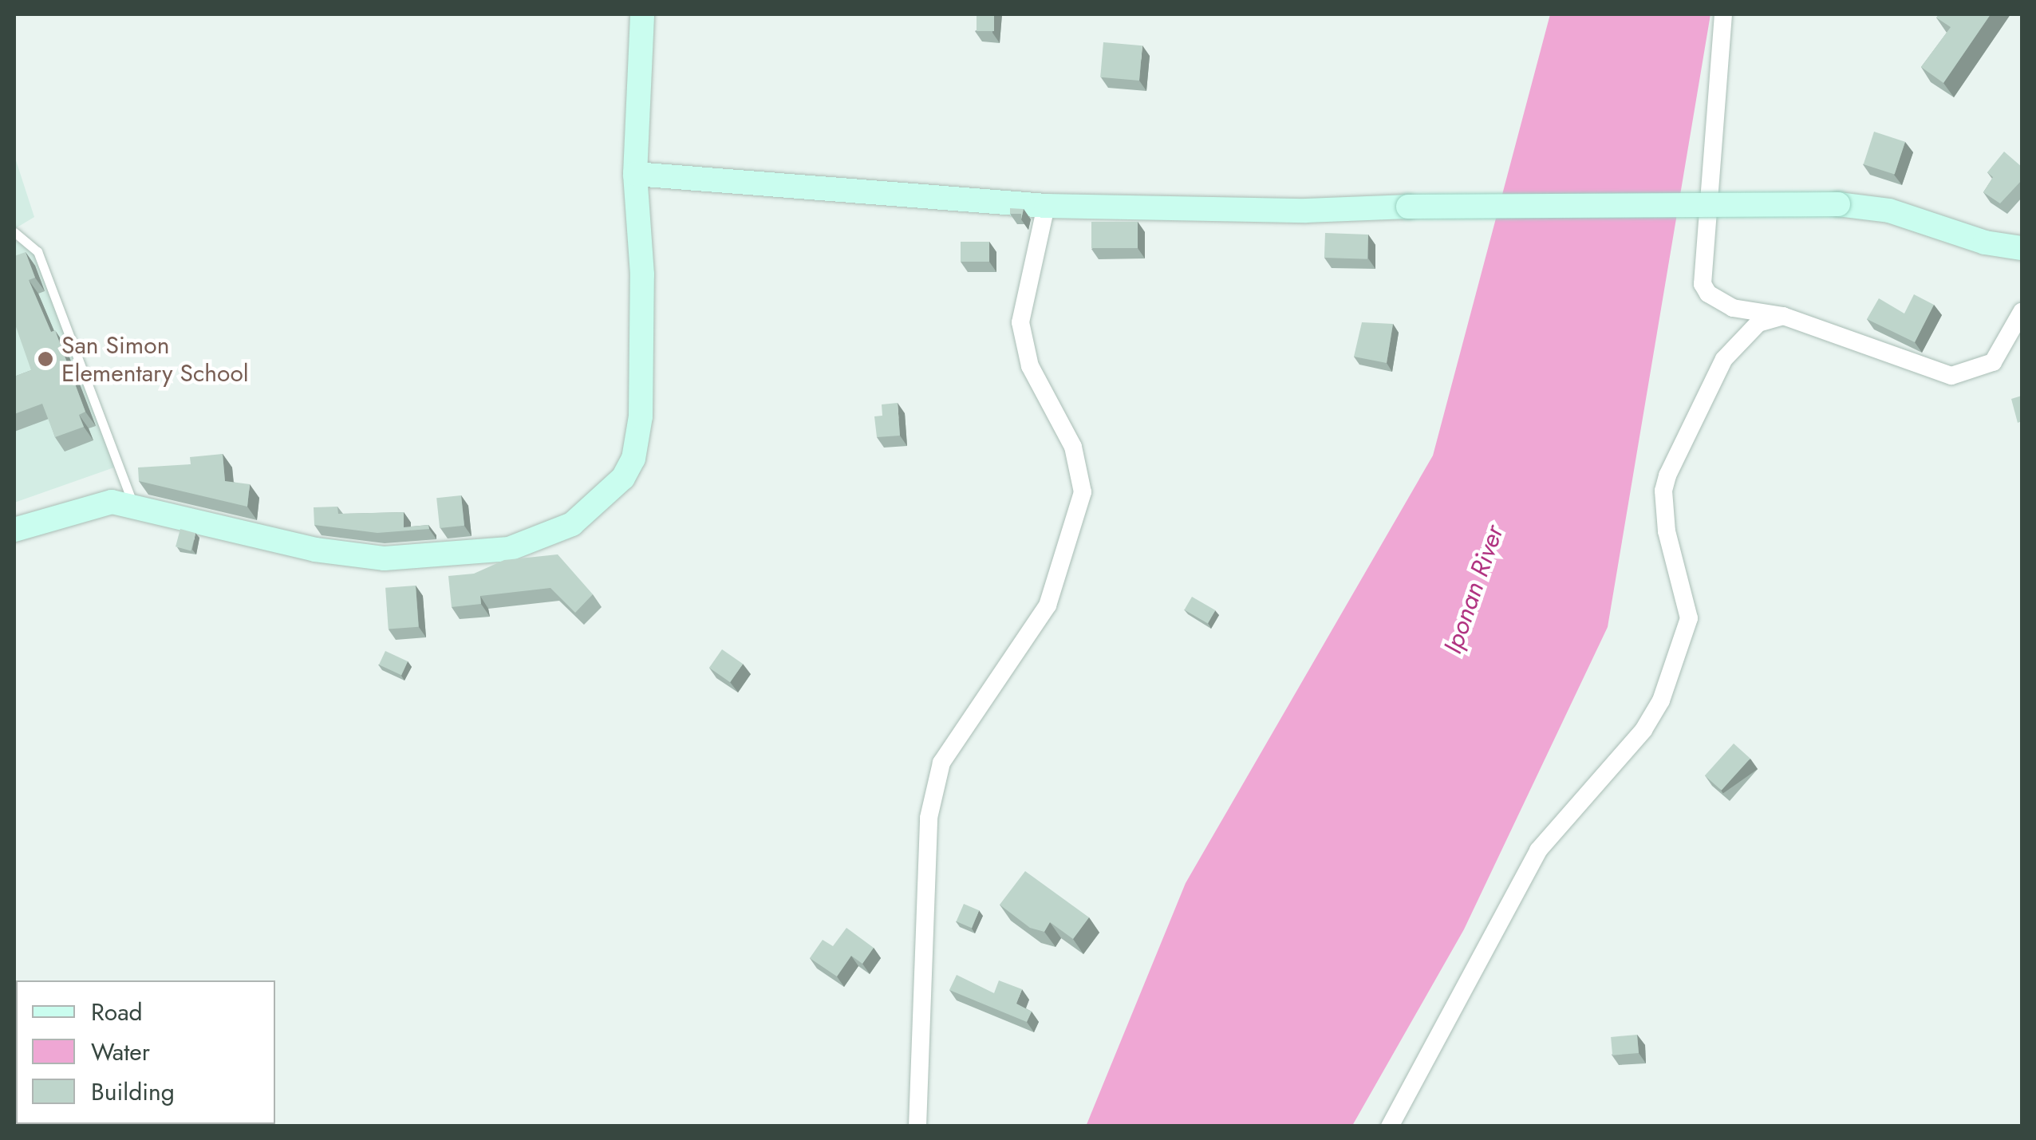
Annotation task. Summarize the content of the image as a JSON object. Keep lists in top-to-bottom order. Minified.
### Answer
{"water":["Iponan River"],"places":["San Simon Elementary School"],"legend":["Road","Water","Building"]}
